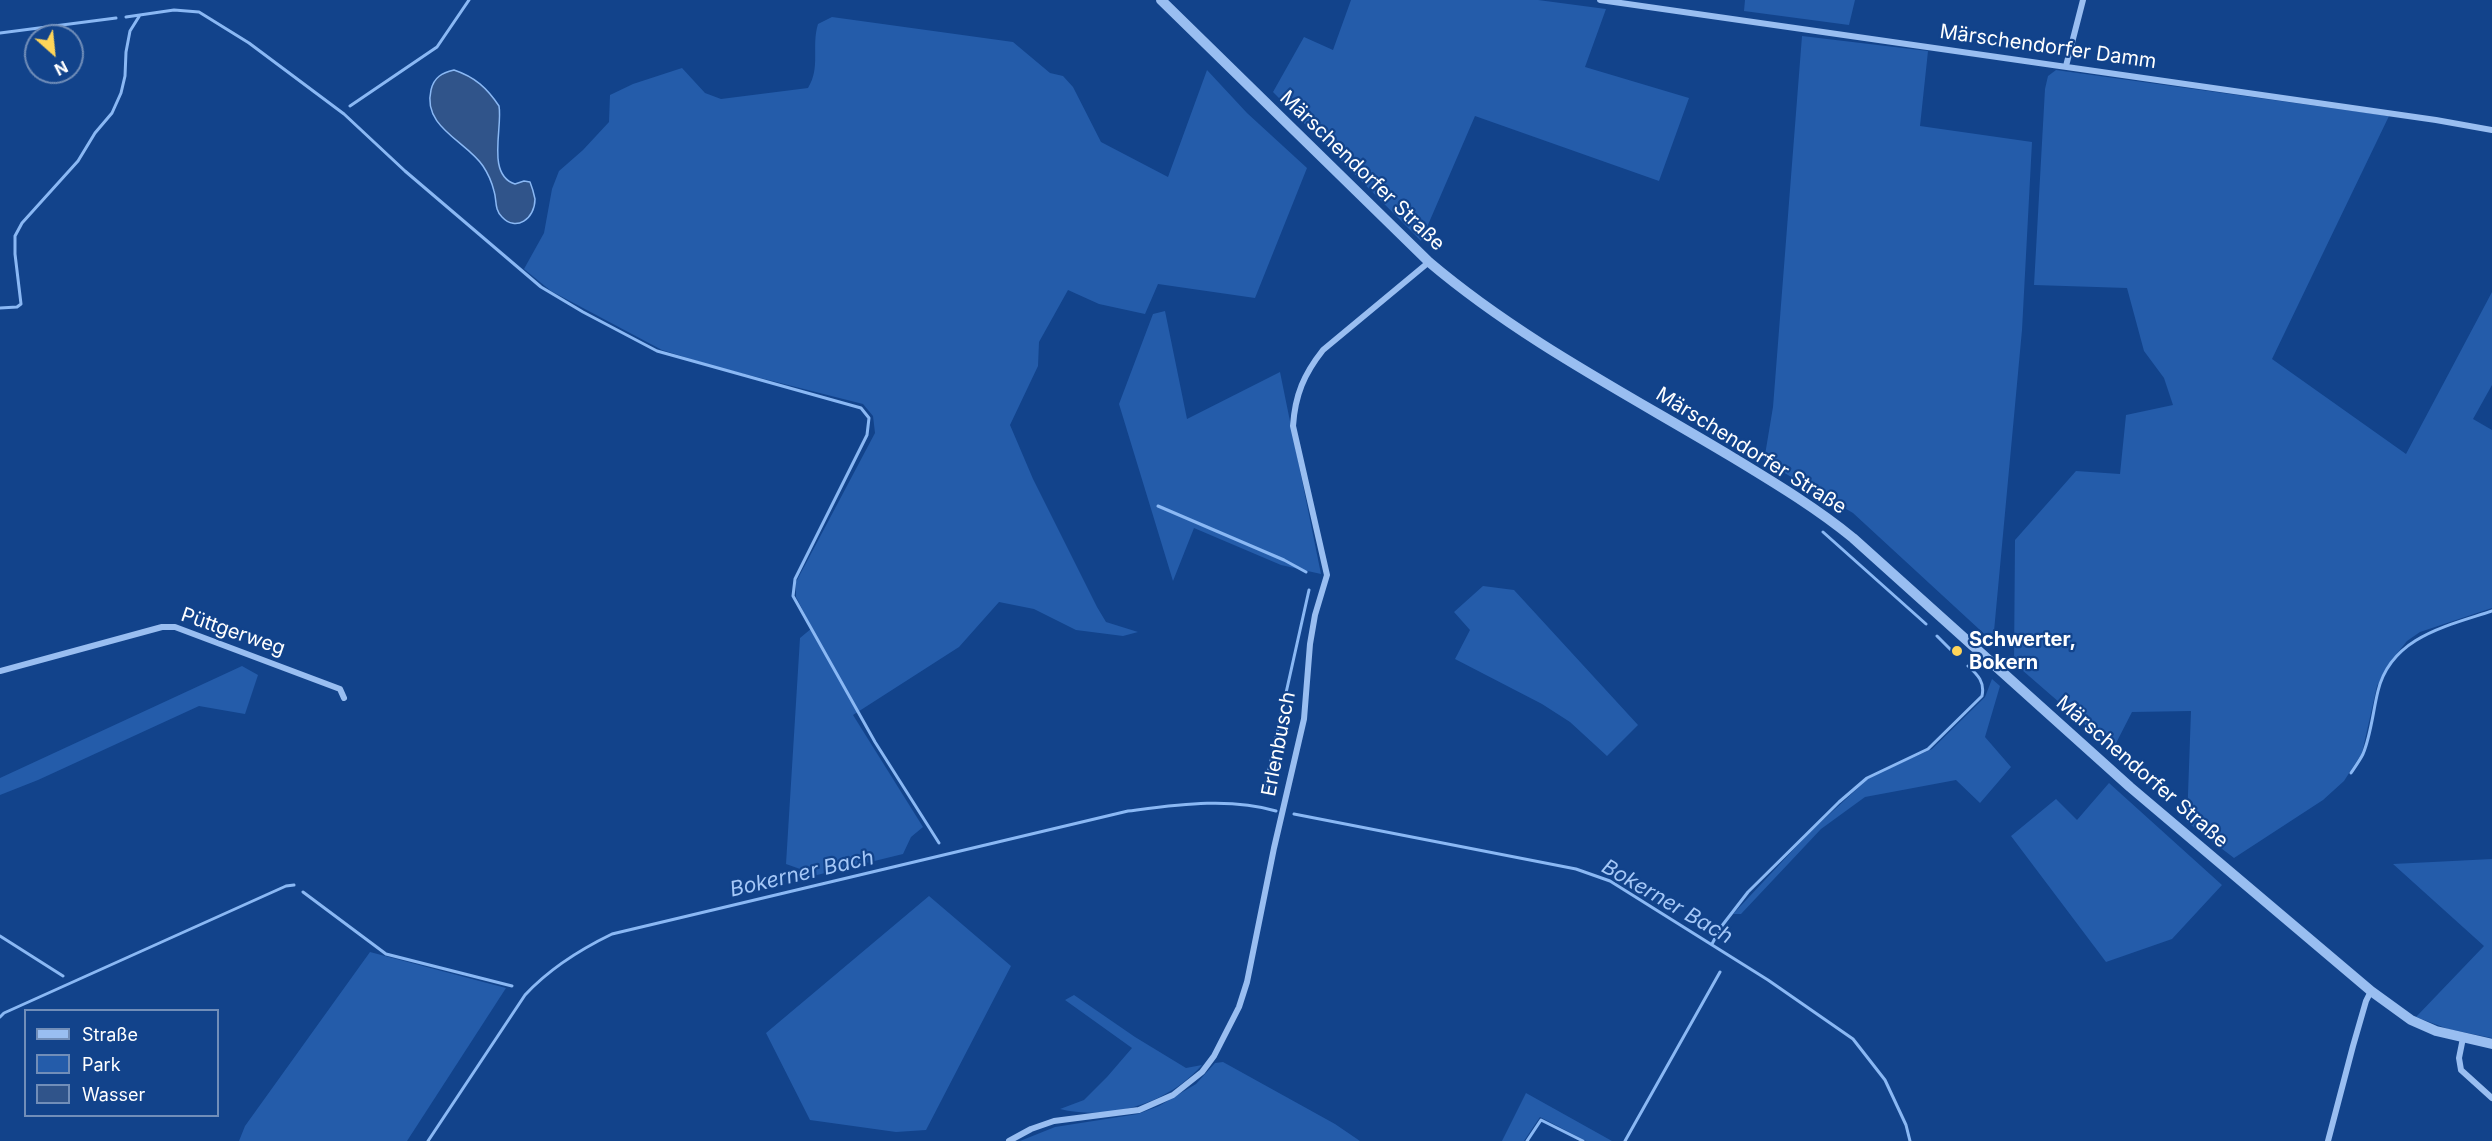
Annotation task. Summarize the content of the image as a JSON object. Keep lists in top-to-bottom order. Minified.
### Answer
{"streets":{"street":["Märschendorfer Damm","Märschendorfer Straße","Püttgerweg","Erlenbusch"]},"crossings":[["Märschendorfer Straße","Erlenbusch"]],"water":["Bokerner Bach"],"places":["Schwerter, Bokern"],"legend":["Straße","Park","Wasser"],"north":"bottom right"}
